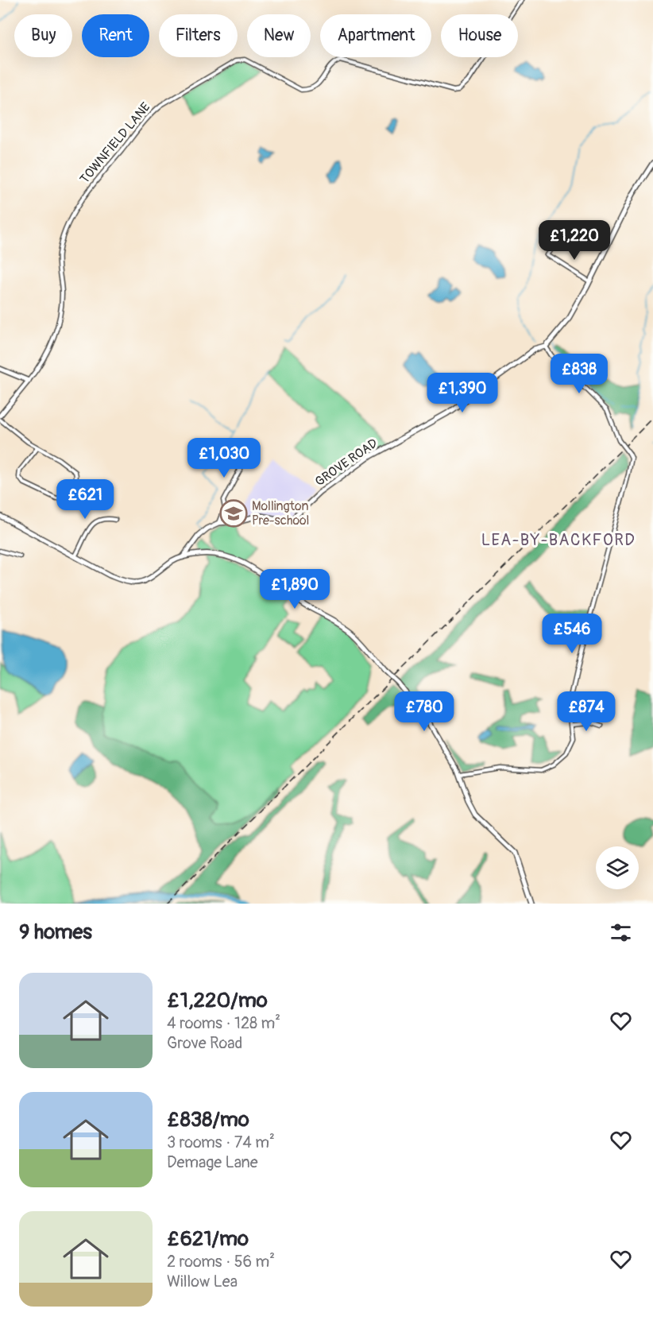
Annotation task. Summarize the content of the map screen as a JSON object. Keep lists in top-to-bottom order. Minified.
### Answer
{"streets":{"street":["TOWNFIELD LANE","GROVE ROAD"]},"districts":["LEA-BY-BACKFORD"],"places":{"school or university":["Mollington Pre-school"]},"page":{"chip":["Buy","Rent","Filters","New","Apartment","House"],"price":["£1,220","£838","£1,390","£1,030","£621","£1,890","£546","£780","£874"],"heading":"9 homes","list":[{"name":"£1,220/mo","note":"4 rooms · 128 m² · Grove Road"},{"name":"£838/mo","note":"3 rooms · 74 m² · Demage Lane"},{"name":"£621/mo","note":"2 rooms · 56 m² · Willow Lea"}]}}
